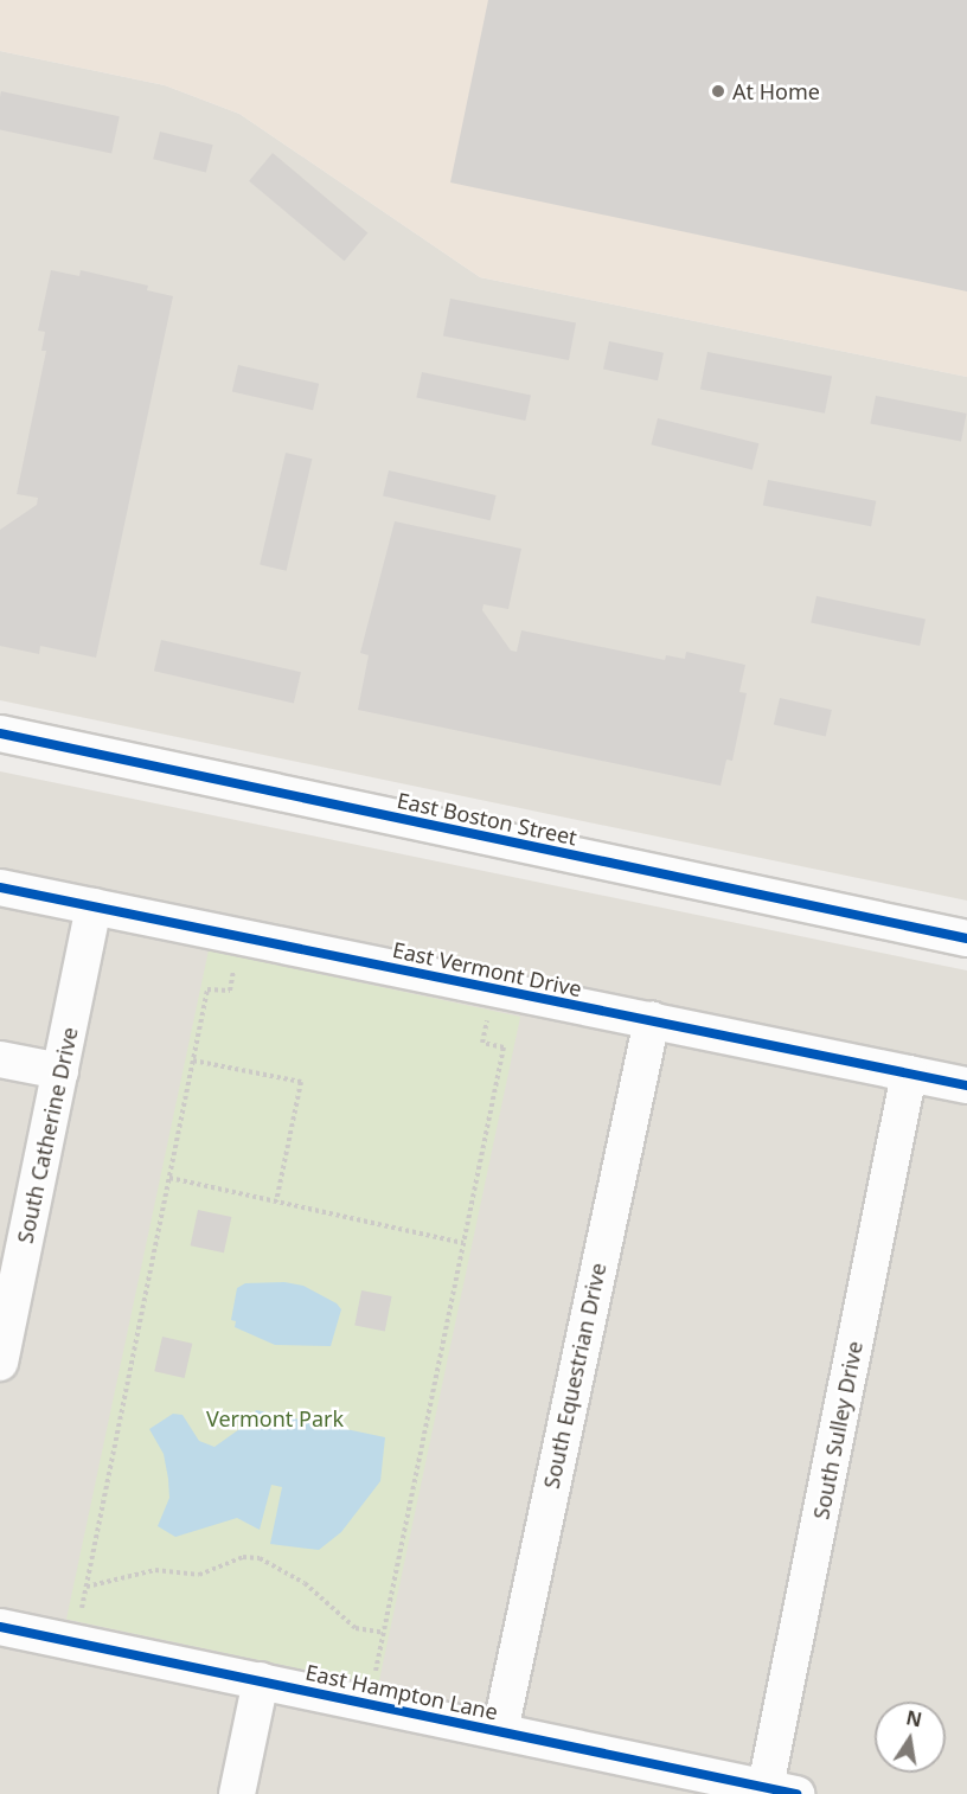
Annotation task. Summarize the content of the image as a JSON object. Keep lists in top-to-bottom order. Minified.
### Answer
{"streets":{"street":["East Boston Street","East Vermont Drive","South Catherine Drive","South Equestrian Drive","South Sulley Drive","East Hampton Lane"]},"crossings":[["East Vermont Drive","South Catherine Drive"],["East Vermont Drive","South Equestrian Drive"],["East Vermont Drive","South Sulley Drive"],["South Equestrian Drive","East Hampton Lane"],["South Sulley Drive","East Hampton Lane"]],"parks":["Vermont Park"],"places":["At Home"],"north":"top"}
